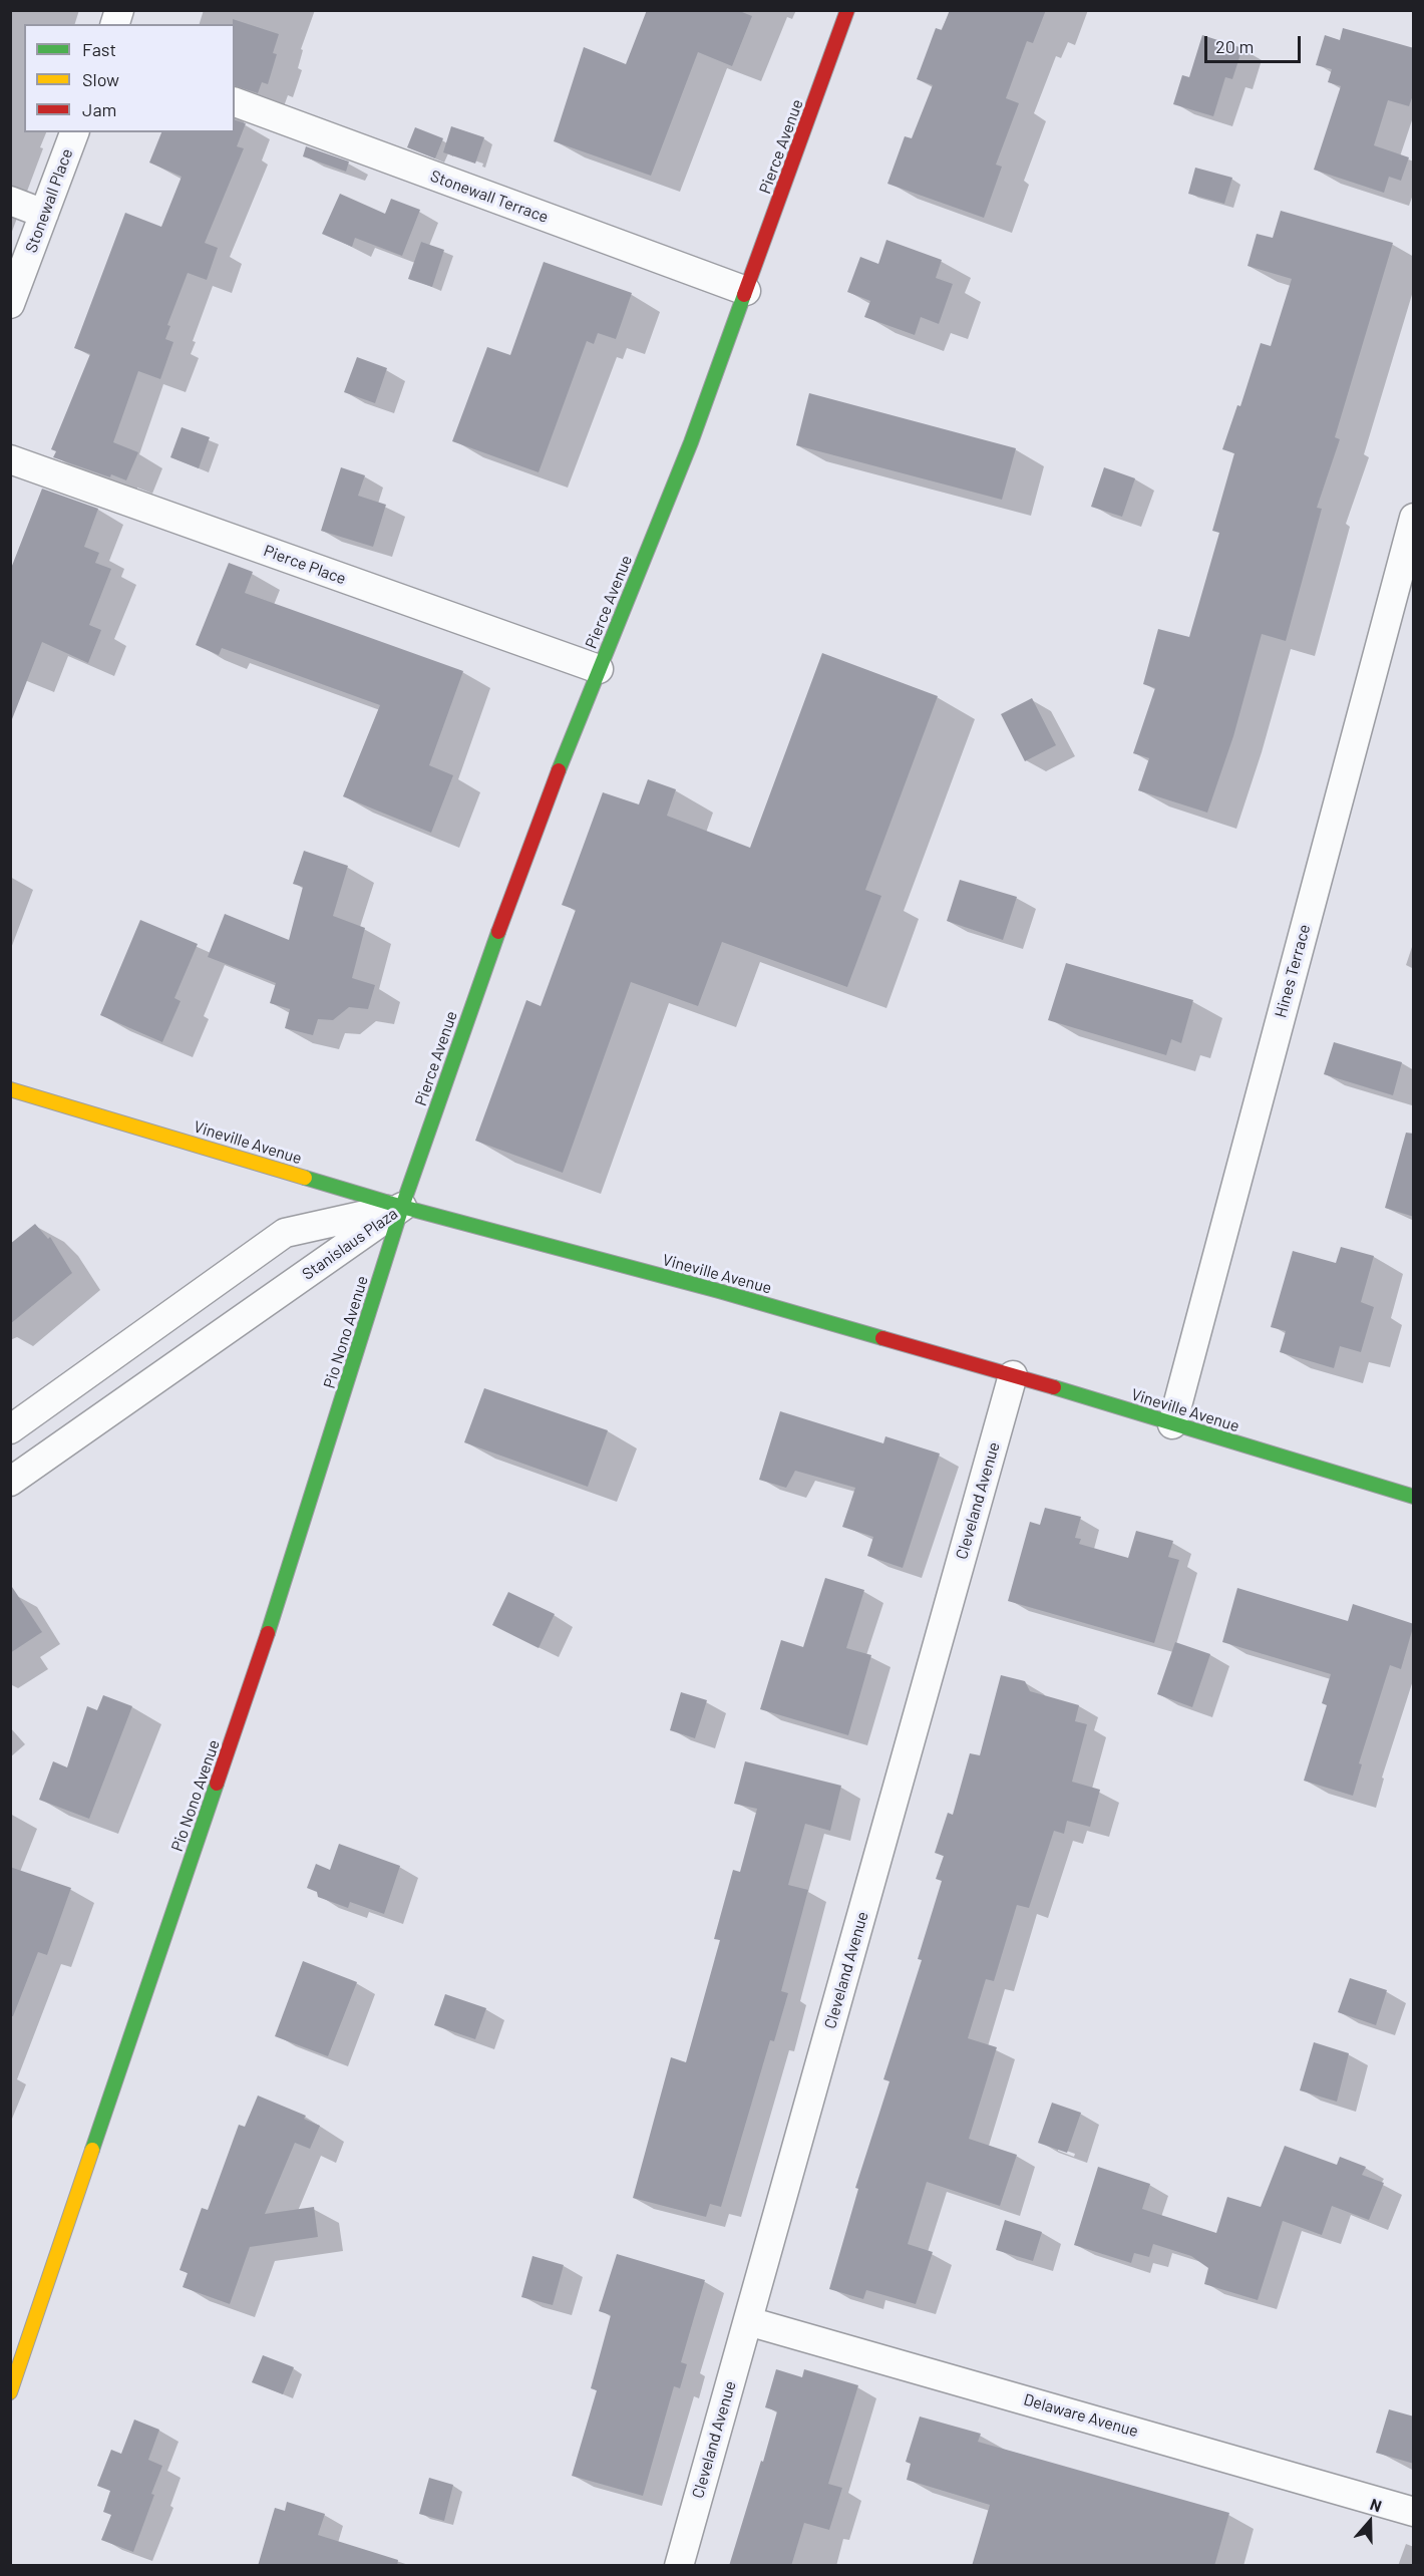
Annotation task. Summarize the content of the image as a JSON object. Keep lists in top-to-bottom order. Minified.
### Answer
{"streets":{"main road":["Pierce Avenue","Vineville Avenue","Pio Nono Avenue"],"street":["Stonewall Terrace","Stonewall Place","Pierce Place","Hines Terrace","Stanislaus Plaza","Cleveland Avenue","Delaware Avenue"]},"crossings":[["Pierce Avenue","Stonewall Terrace"],["Pierce Avenue","Pierce Place"],["Pierce Avenue","Vineville Avenue"],["Pierce Avenue","Stanislaus Plaza"],["Pierce Avenue","Pio Nono Avenue"],["Hines Terrace","Vineville Avenue"],["Vineville Avenue","Stanislaus Plaza"],["Vineville Avenue","Pio Nono Avenue"],["Vineville Avenue","Cleveland Avenue"],["Stanislaus Plaza","Pio Nono Avenue"],["Cleveland Avenue","Delaware Avenue"]],"legend":["Fast","Slow","Jam"],"scale_bar":"20 m","north":"top"}
